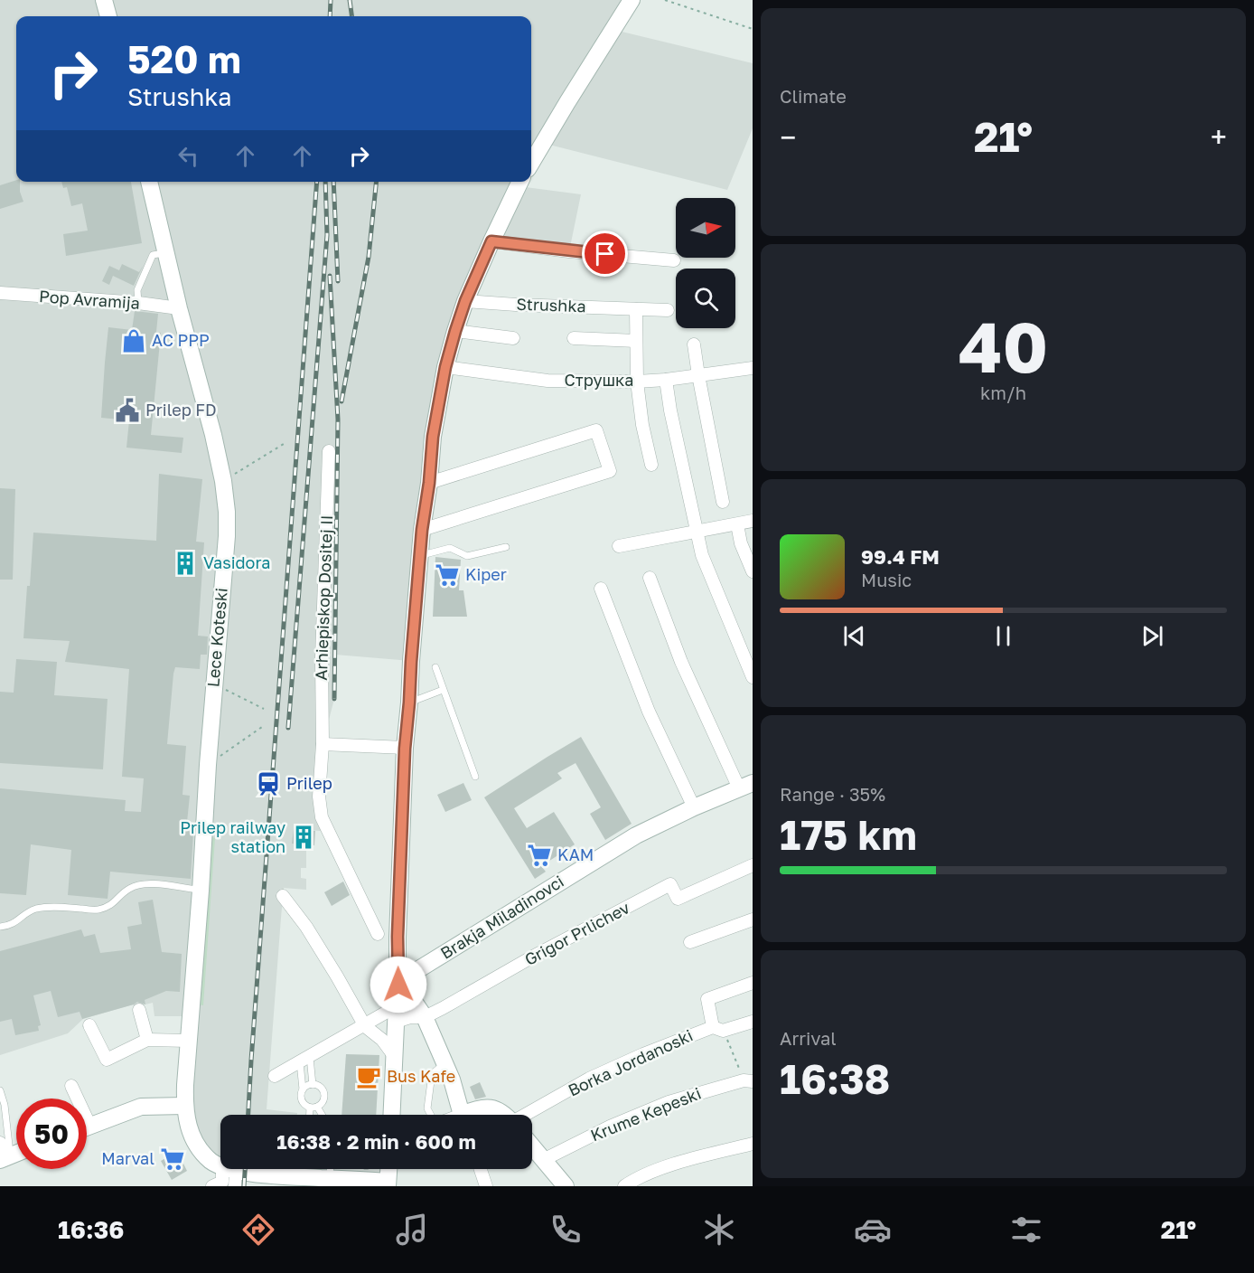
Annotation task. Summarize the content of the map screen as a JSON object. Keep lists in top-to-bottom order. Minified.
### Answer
{"streets":{"main road":["Lece Koteski","Brakja Miladinovci"],"street":["Pop Avramija","Strushka","Струшка","Arhiepiskop Dositej II","Grigor Prlichev","Borka Jordanoski","Krume Kepeski"]},"crossings":[["Pop Avramija","Lece Koteski"]],"places":{"shop":["АС РРР"],"public building":["Prilep FD"],"building":["Vasidora","Prilep railway station"],"supermarket":["Kiper","KAM","Marval"],"station":["Prilep"],"cafe":["Bus Kafe"]},"north":"right","page":{"tile":["Climate",["40","km/h"],["Range · 35%","175 km"],["Arrival","16:38"]],"turn":["520 m","Strushka"],"heat":["−","21°","+"],"song":["99.4 FM","Music"],"limit":"50","trip":"16:38 · 2 min · 600 m","tabs":["16:36","21°"]}}
